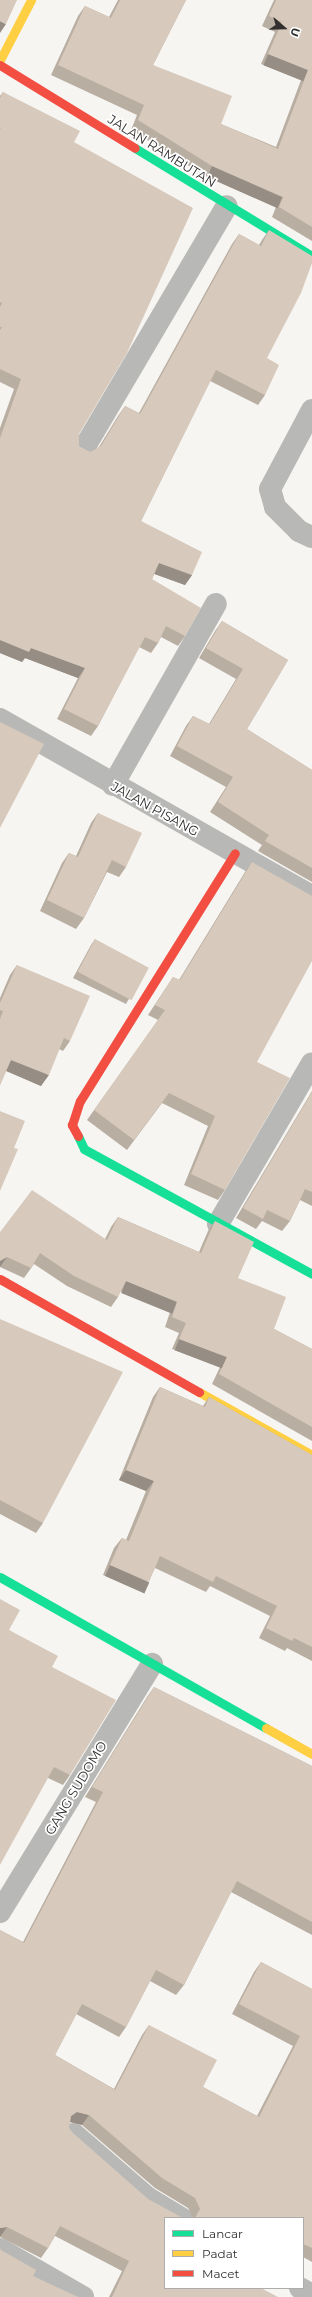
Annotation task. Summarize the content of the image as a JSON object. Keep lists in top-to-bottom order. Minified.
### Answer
{"streets":{"street":["JALAN RAMBUTAN","JALAN PISANG","GANG SUDOMO"]},"legend":["Lancar","Padat","Macet"],"north":"right"}
